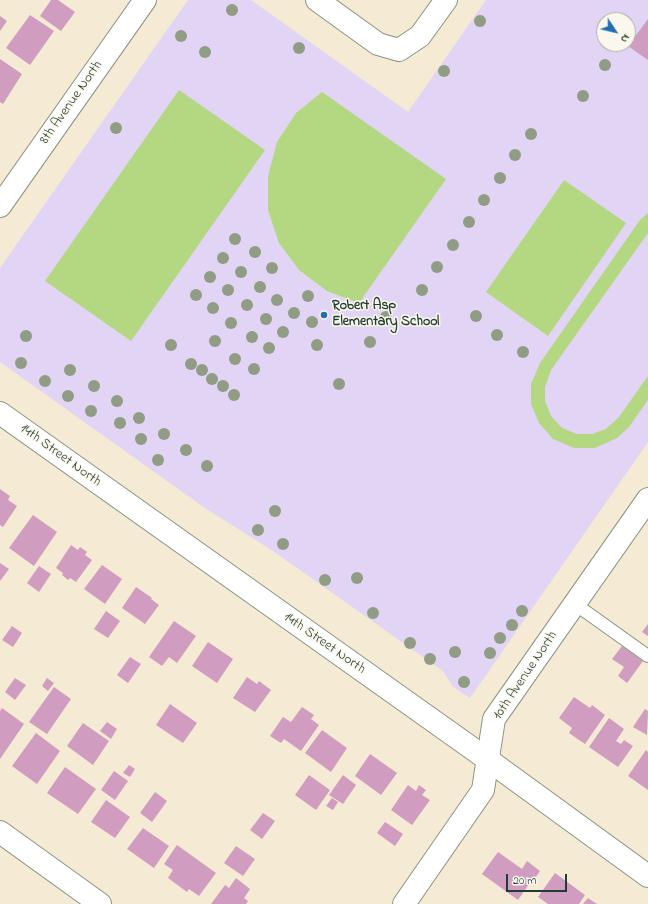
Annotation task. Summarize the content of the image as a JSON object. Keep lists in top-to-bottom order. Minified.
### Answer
{"streets":{"street":["8th Avenue North","14th Street North","10th Avenue North"]},"crossings":[["14th Street North","10th Avenue North"]],"places":["Robert Asp Elementary School"],"scale_bar":"20 m","north":"bottom right"}
